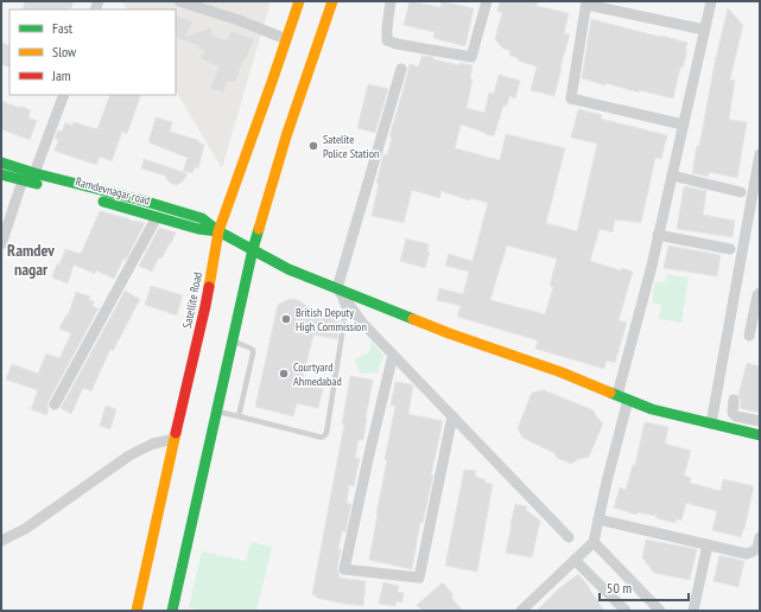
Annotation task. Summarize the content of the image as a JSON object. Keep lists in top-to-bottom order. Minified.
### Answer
{"streets":{"main road":["Ramdevnagar road","Satellite Road"]},"crossings":[["Ramdevnagar road","Satellite Road"]],"districts":["Ramdev nagar"],"places":["Satelite Police Station","British Deputy High Commission","Courtyard Ahmedabad"],"legend":["Fast","Slow","Jam"],"scale_bar":"50 m"}
